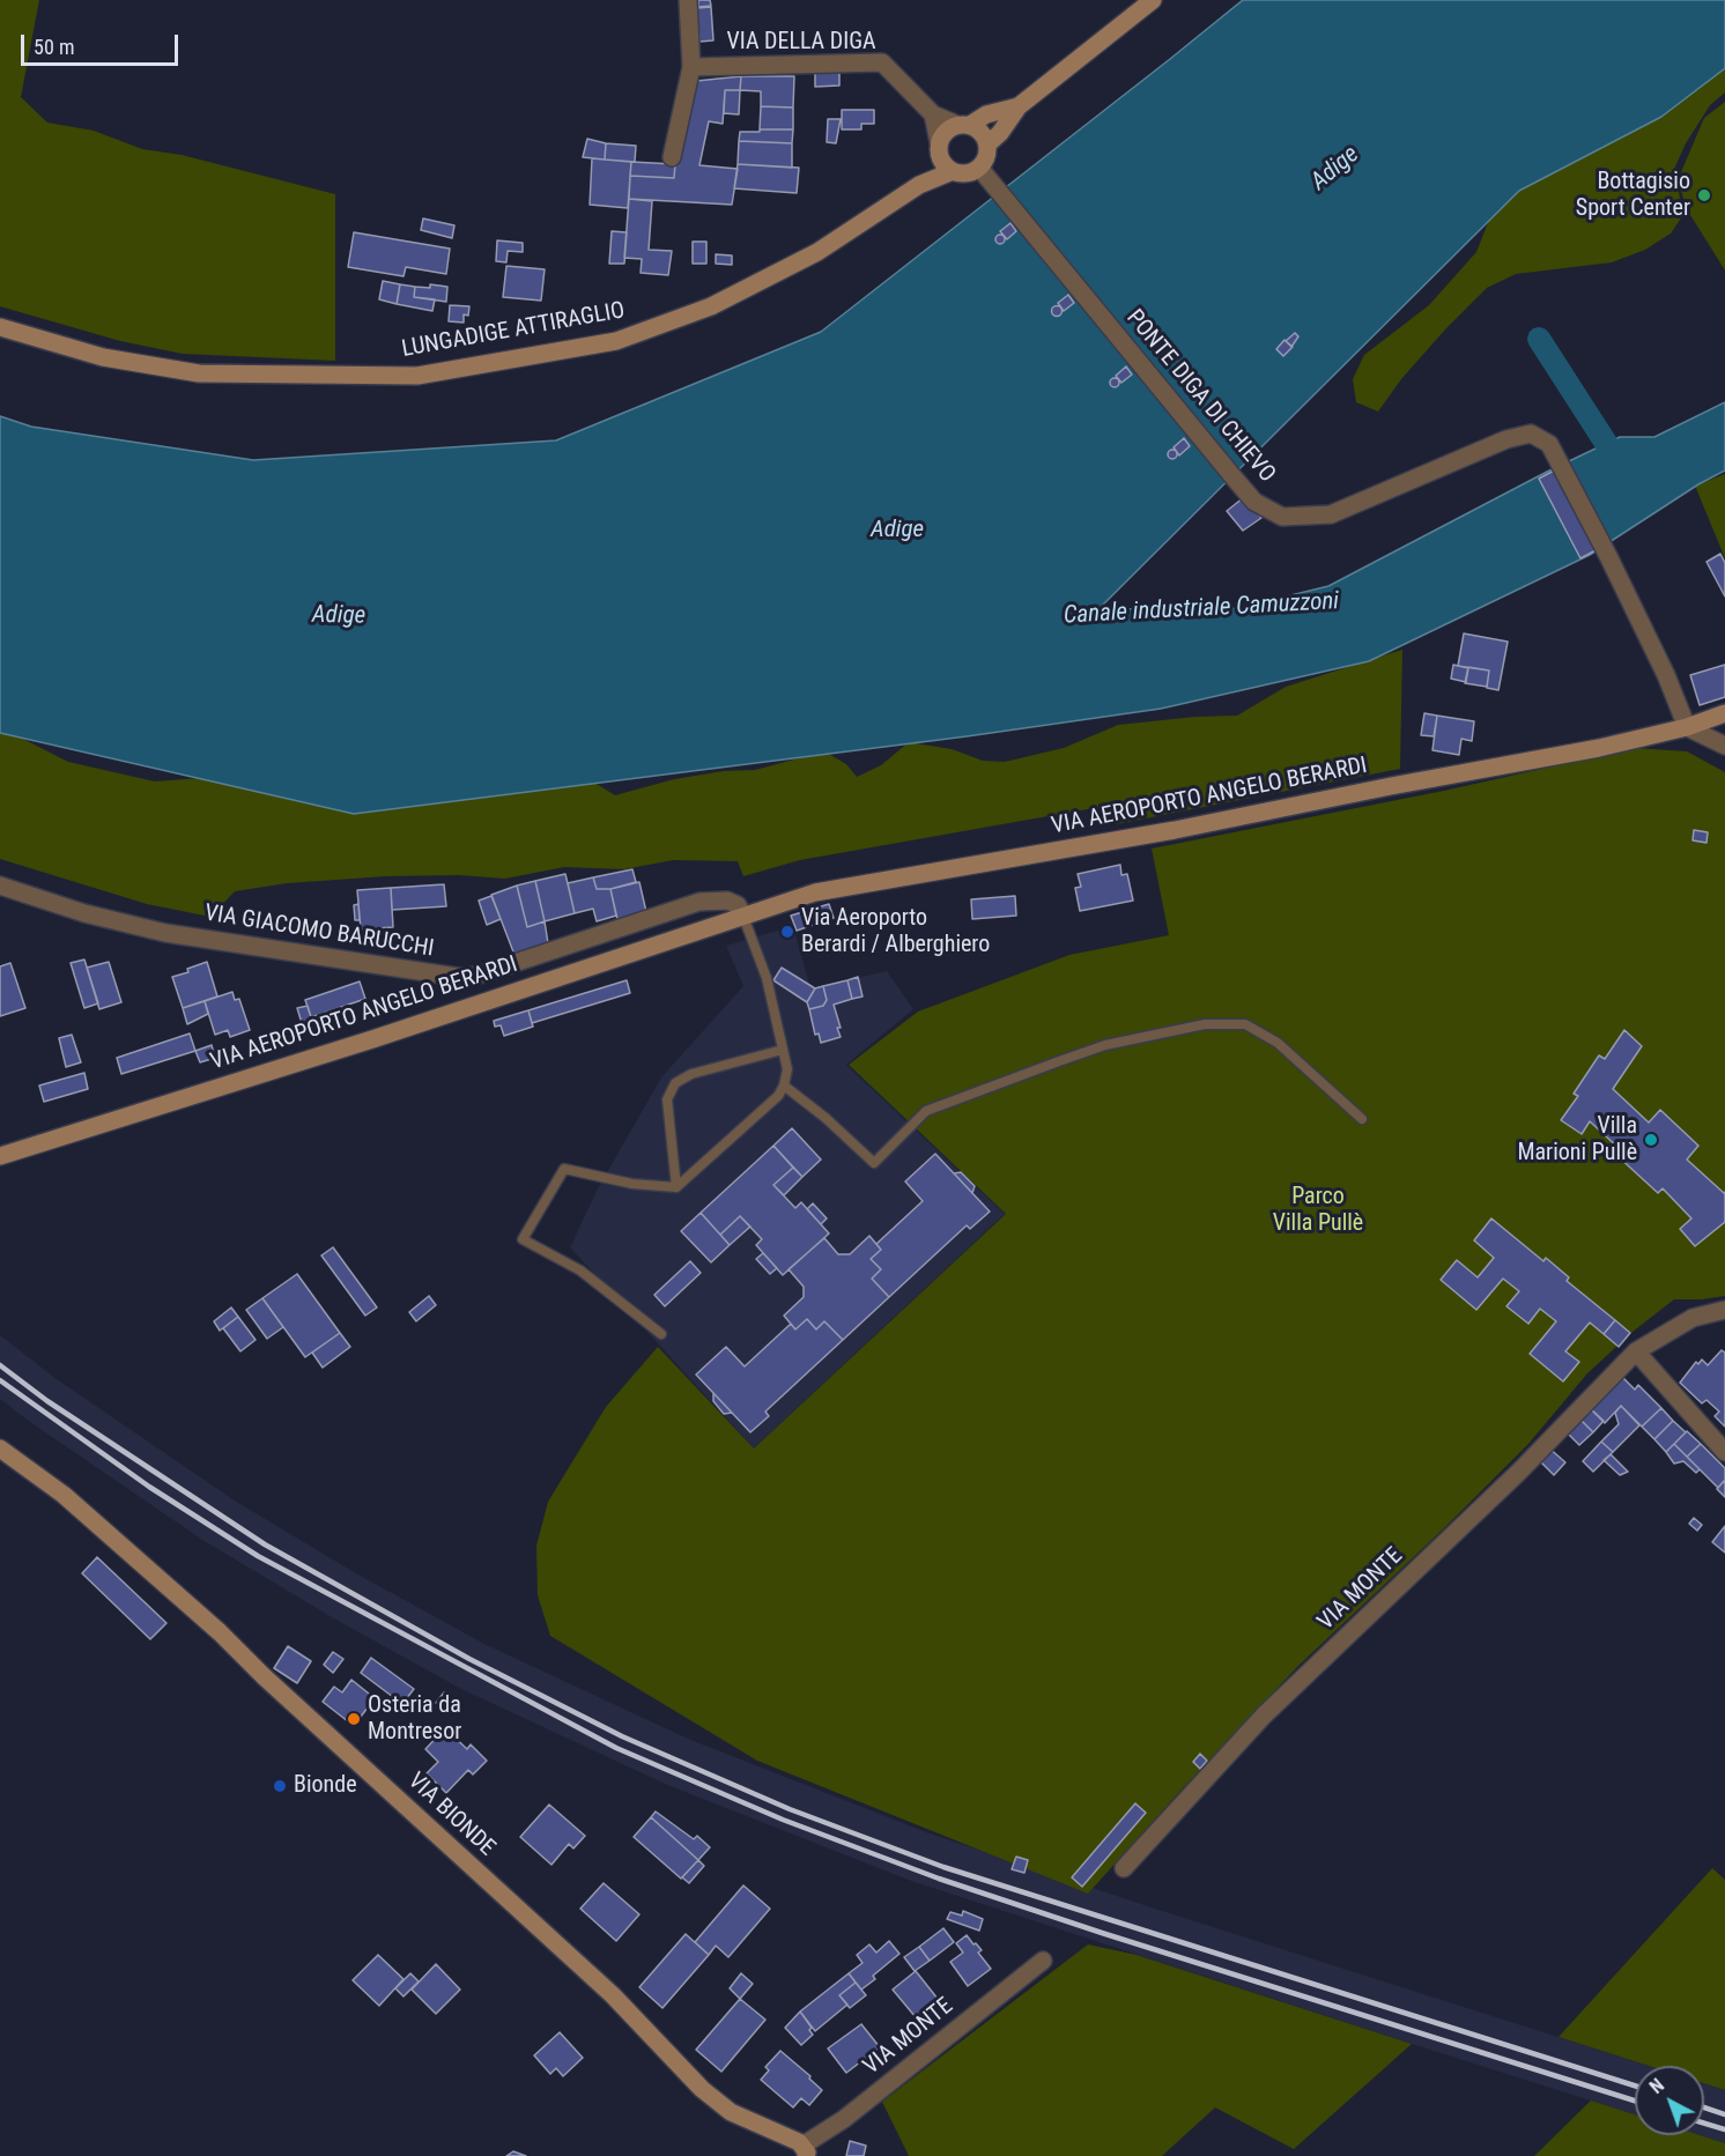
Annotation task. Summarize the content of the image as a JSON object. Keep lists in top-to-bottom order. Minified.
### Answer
{"streets":{"street":["VIA DELLA DIGA","LUNGADIGE ATTIRAGLIO","PONTE DIGA DI CHIEVO","VIA AEROPORTO ANGELO BERARDI","VIA GIACOMO BARUCCHI","VIA MONTE","VIA BIONDE"]},"crossings":[["VIA DELLA DIGA","LUNGADIGE ATTIRAGLIO"],["VIA DELLA DIGA","PONTE DIGA DI CHIEVO"],["LUNGADIGE ATTIRAGLIO","PONTE DIGA DI CHIEVO"],["PONTE DIGA DI CHIEVO","VIA AEROPORTO ANGELO BERARDI"],["VIA AEROPORTO ANGELO BERARDI","VIA GIACOMO BARUCCHI"],["VIA MONTE","VIA BIONDE"]],"water":["Adige","Canale industriale Camuzzoni"],"parks":["Parco Villa Pullè"],"places":["Bottagisio Sport Center","Via Aeroporto Berardi / Alberghiero","Villa Marioni Pullè","Osteria da Montresor","Bionde"],"scale_bar":"50 m","north":"top left"}
